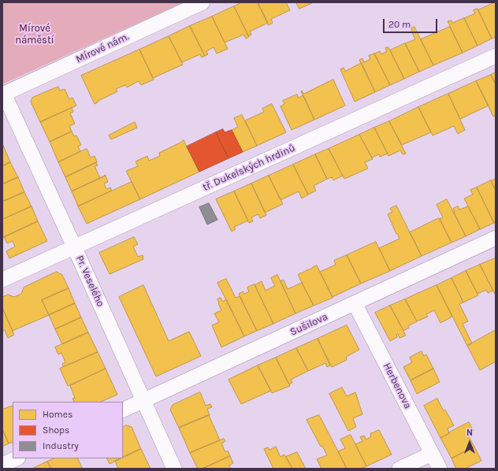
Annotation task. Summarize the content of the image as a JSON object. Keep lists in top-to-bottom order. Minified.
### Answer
{"streets":{"street":["Mírové nám.","tř. Dukelských hrdinů","Pr. Veselého","Sušilova","Herbenova"]},"crossings":[["Mírové nám.","Pr. Veselého"],["tř. Dukelských hrdinů","Pr. Veselého"],["Pr. Veselého","Sušilova"],["Sušilova","Herbenova"]],"parks":["Mírové náměstí"],"legend":["Homes","Shops","Industry"],"scale_bar":"20 m","north":"top"}
